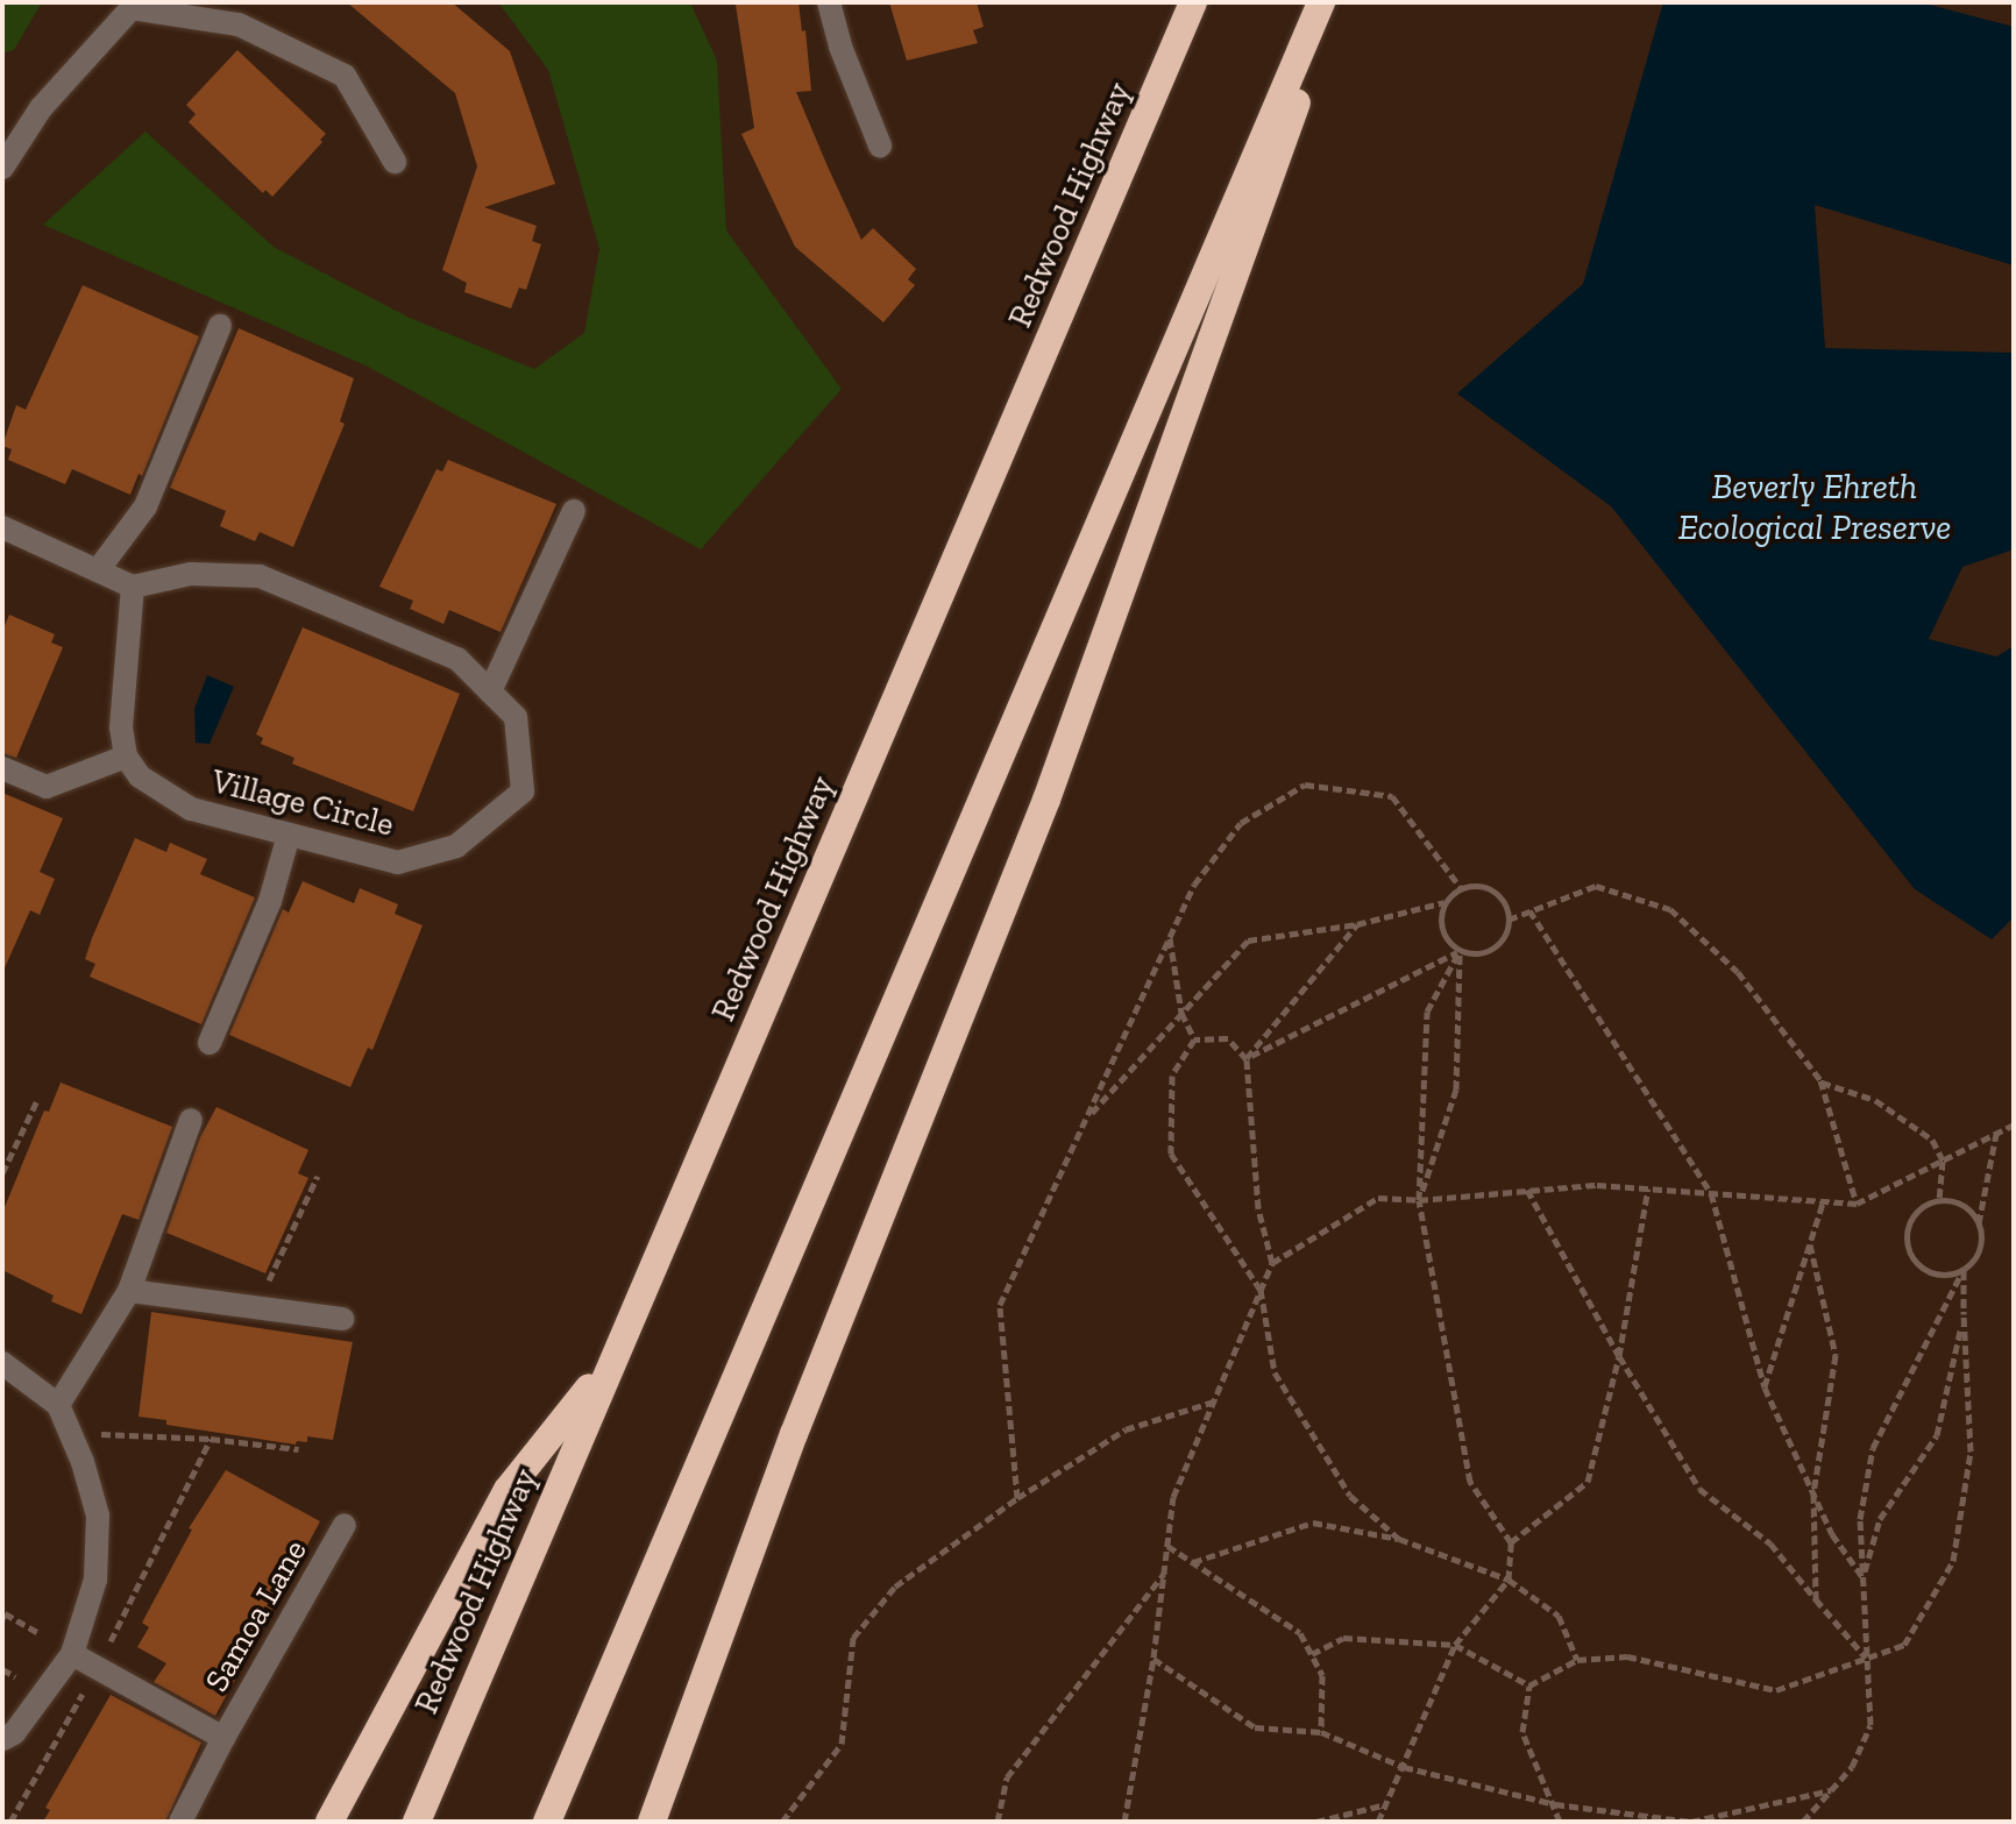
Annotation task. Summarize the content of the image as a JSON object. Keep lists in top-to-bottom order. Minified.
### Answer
{"streets":{"highway":["Redwood Highway"],"street":["Village Circle","Samoa Lane"]},"water":["Beverly Ehreth Ecological Preserve"]}
